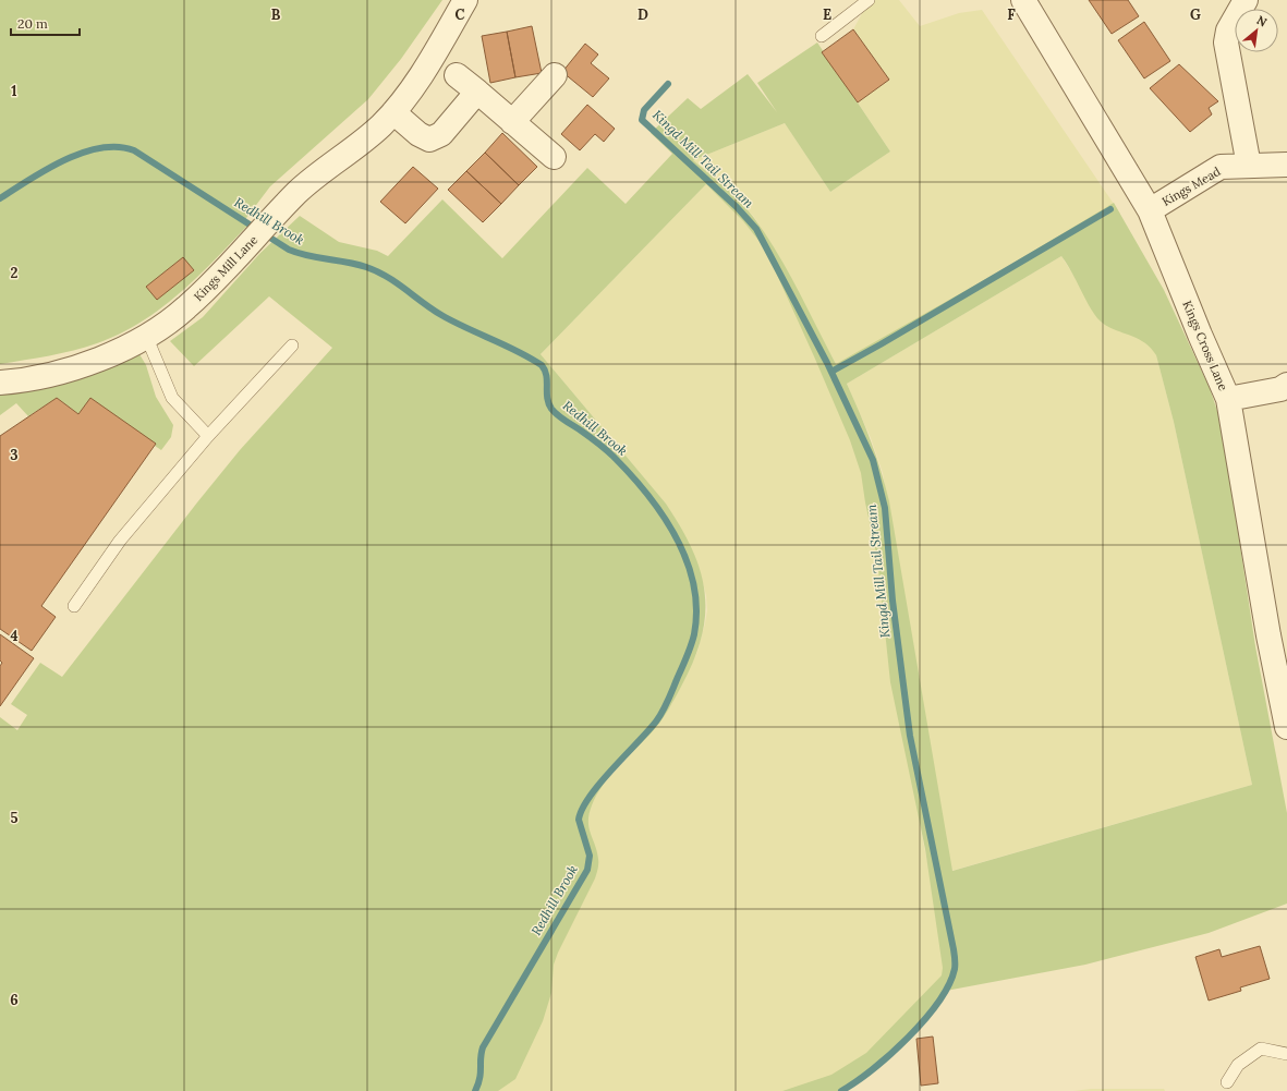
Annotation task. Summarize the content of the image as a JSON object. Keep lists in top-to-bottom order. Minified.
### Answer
{"streets":{"street":["Kings Mead","Kings Mill Lane","Kings Cross Lane"]},"crossings":[["Kings Mead","Kings Cross Lane"]],"water":["Kingd Mill Tail Stream","Redhill Brook"],"scale_bar":"20 m","north":"top right","grid":{"columns":["B","C","D","E","F","G"],"rows":["1","2","3","4","5","6"]}}
